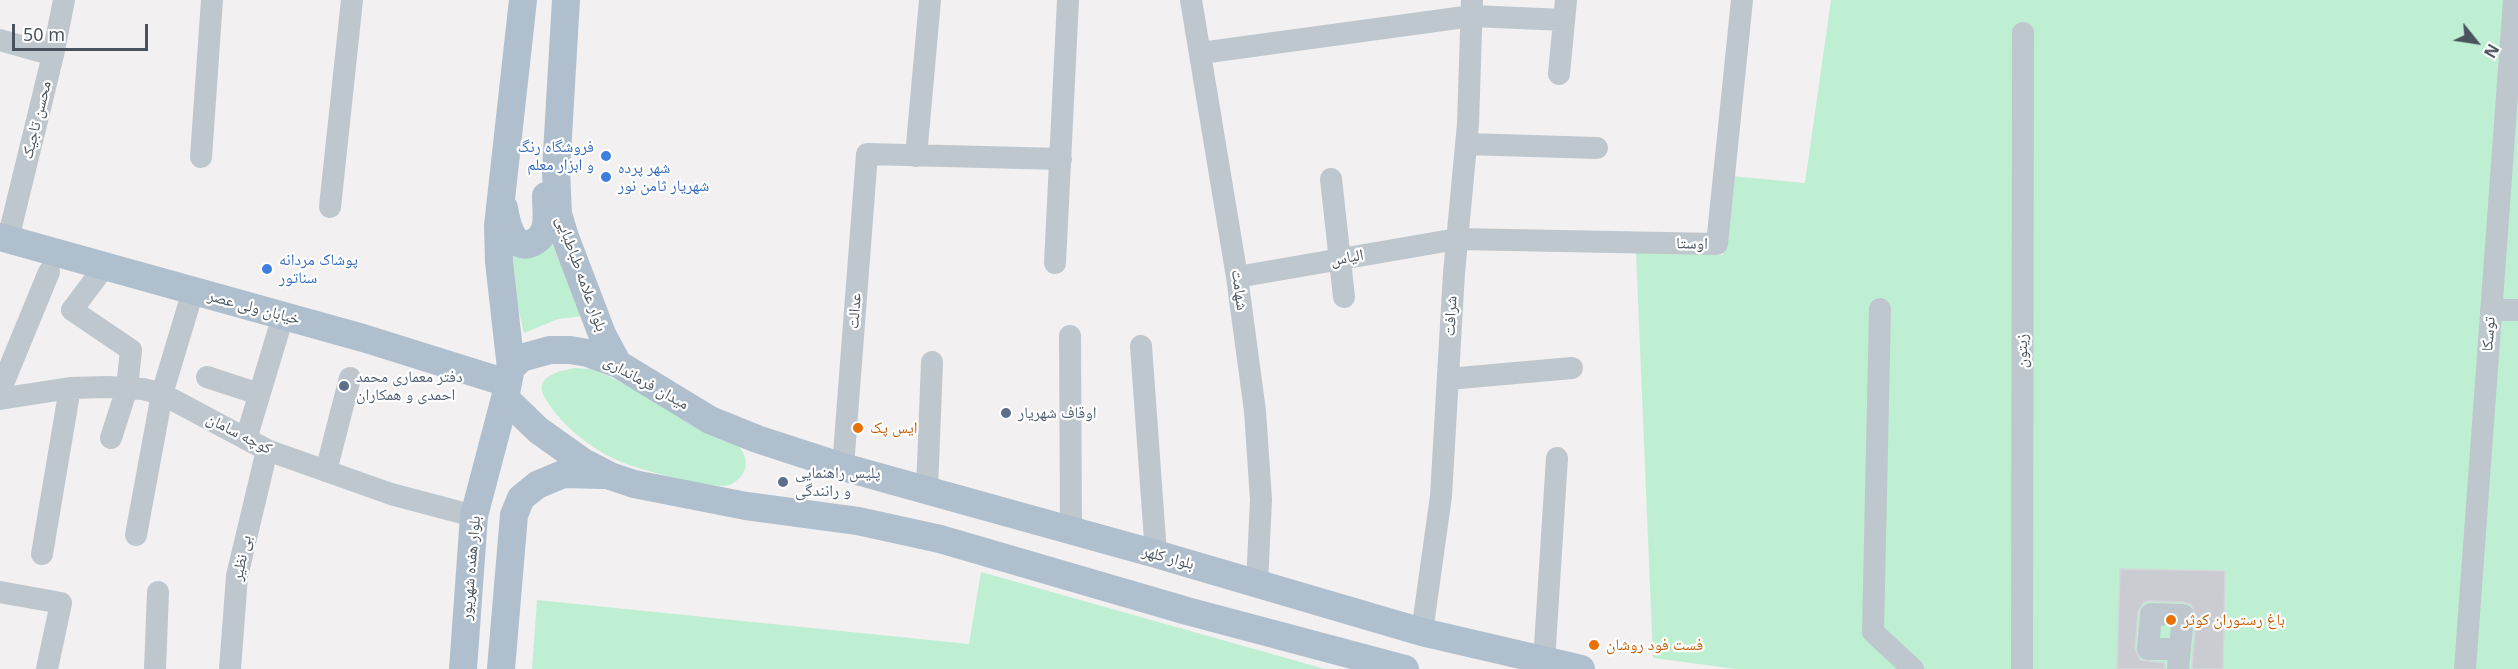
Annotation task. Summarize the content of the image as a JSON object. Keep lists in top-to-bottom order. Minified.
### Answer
{"streets":{"main road":["بلوار علامه طباطبایی","خیابان ولی عصر","میدان فرمانداری","بلوار کلهر","بلوار هفده شهریور"],"street":["محسن تاجیک","اوستا","الیاس","شهامت","عدالت","شرافت","توسکا","زیتون","کوچه سامان","بی نظیر"]},"crossings":[["محسن تاجیک","خیابان ولی عصر"],["اوستا","الیاس"],["اوستا","شرافت"],["الیاس","شهامت"],["الیاس","شرافت"],["بلوار علامه طباطبایی","میدان فرمانداری"],["شهامت","بلوار کلهر"],["خیابان ولی عصر","میدان فرمانداری"],["خیابان ولی عصر","بلوار هفده شهریور"],["عدالت","بلوار کلهر"],["شرافت","بلوار کلهر"],["میدان فرمانداری","بلوار کلهر"],["میدان فرمانداری","بلوار هفده شهریور"],["کوچه سامان","بی نظیر"],["کوچه سامان","بلوار هفده شهریور"]],"places":["فروشگاه رنگ و ابزار معلم","شهر پرده شهریار ثامن نور","پوشاک مردانه سناتور","دفتر معماری محمد احمدی و همکاران","اوقاف شهریار","ایس پک","پلیس راهنمایی و رانندگی","باغ رستوران کوثر","فست فود روشان"],"scale_bar":"50 m","north":"bottom right"}
